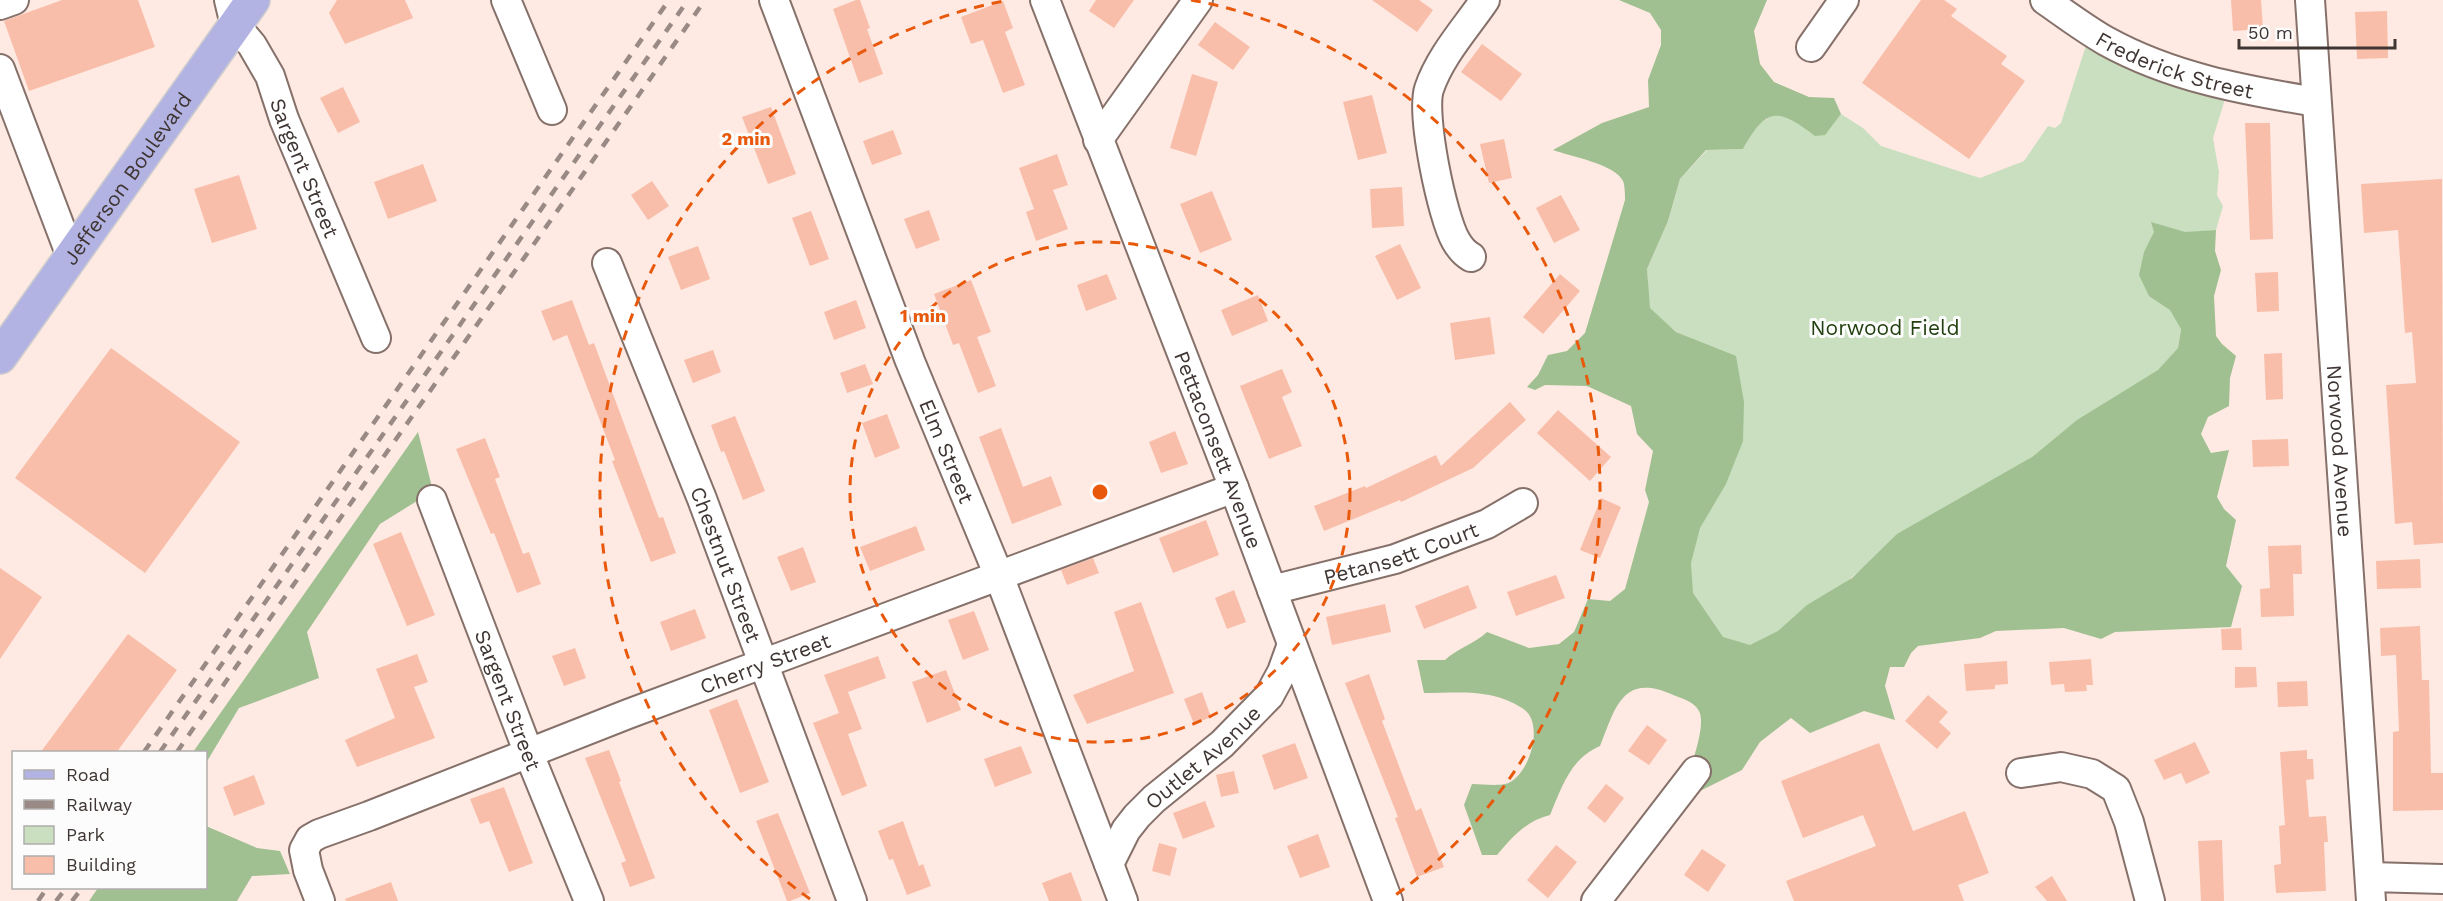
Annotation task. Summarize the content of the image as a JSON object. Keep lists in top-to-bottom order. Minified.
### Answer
{"streets":{"main road":["Jefferson Boulevard"],"street":["Frederick Street","Sargent Street","Pettaconsett Avenue","Elm Street","Norwood Avenue","Petansett Court","Chestnut Street","Cherry Street","Outlet Avenue"]},"crossings":[["Frederick Street","Norwood Avenue"],["Sargent Street","Jefferson Boulevard"],["Sargent Street","Cherry Street"],["Pettaconsett Avenue","Petansett Court"],["Pettaconsett Avenue","Cherry Street"],["Pettaconsett Avenue","Outlet Avenue"],["Elm Street","Cherry Street"],["Elm Street","Outlet Avenue"],["Chestnut Street","Cherry Street"]],"parks":["Norwood Field"],"legend":["Road","Railway","Park","Building"],"scale_bar":"50 m","rings":["2 min","1 min"]}
